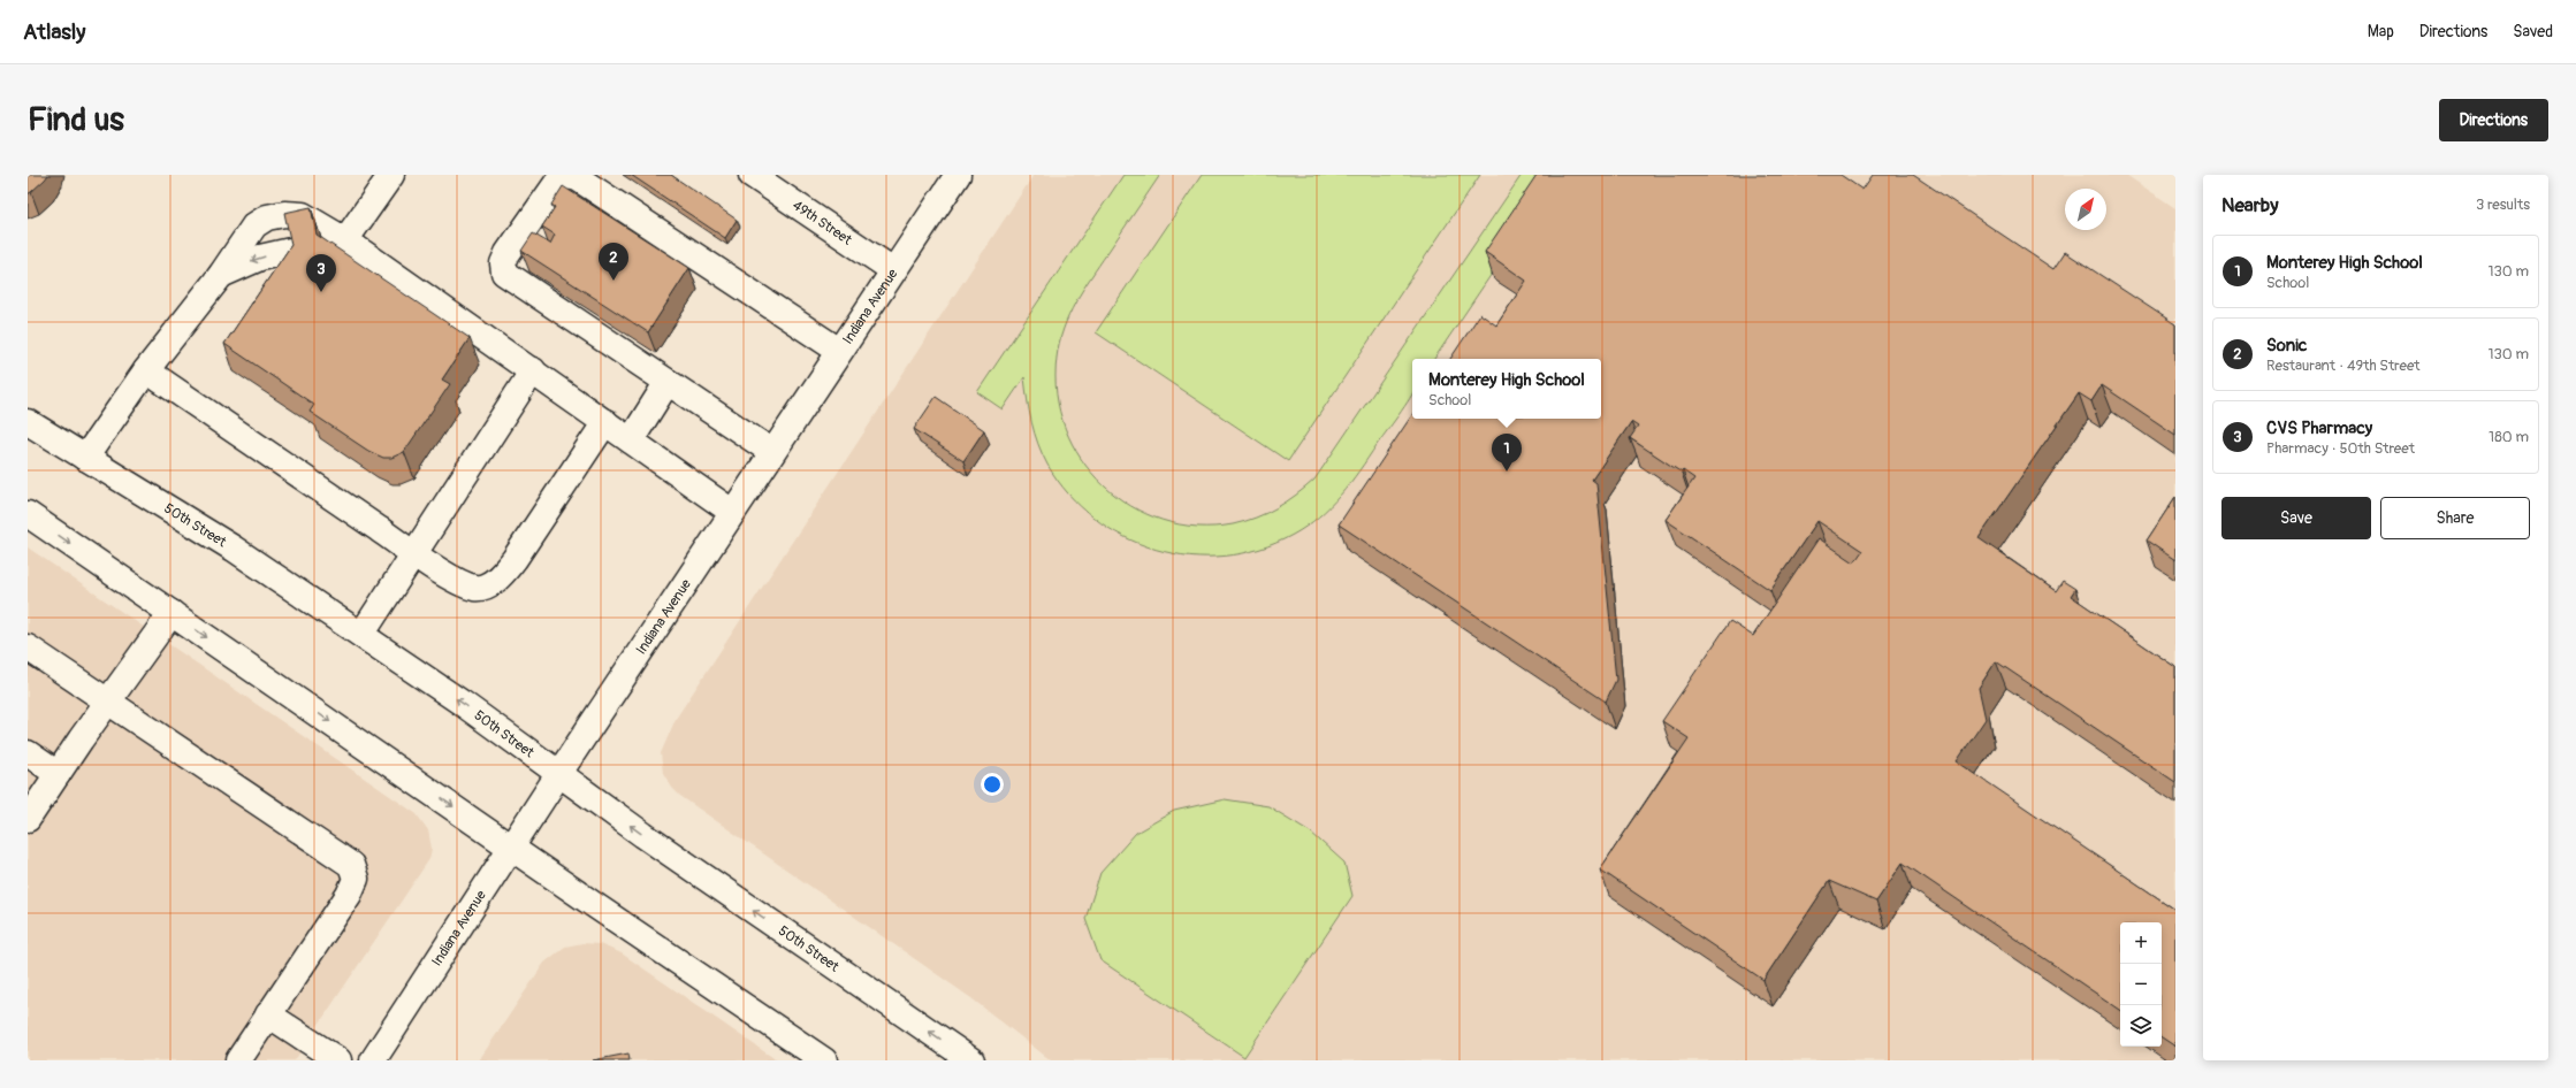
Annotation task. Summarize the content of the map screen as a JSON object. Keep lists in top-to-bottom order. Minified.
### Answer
{"streets":{"main road":["49th Street","Indiana Avenue","50th Street"]},"crossings":[["49th Street","Indiana Avenue"],["Indiana Avenue","50th Street"]],"north":"top right","page":{"header":"Atlasly","nav":["Map","Directions","Saved"],"buttons":["Directions",["Save","Share"]],"title":"Find us","heading":["Nearby","3 results"],"list":[{"mark":"1","name":"Monterey High School","note":"School","value":"130 m"},{"mark":"2","name":"Sonic","note":"Restaurant · 49th Street","value":"130 m"},{"mark":"3","name":"CVS Pharmacy","note":"Pharmacy · 50th Street","value":"180 m"}],"pins":["2","3","1"],"popup":["Monterey High School","School"],"map_buttons":["+","−"]}}
